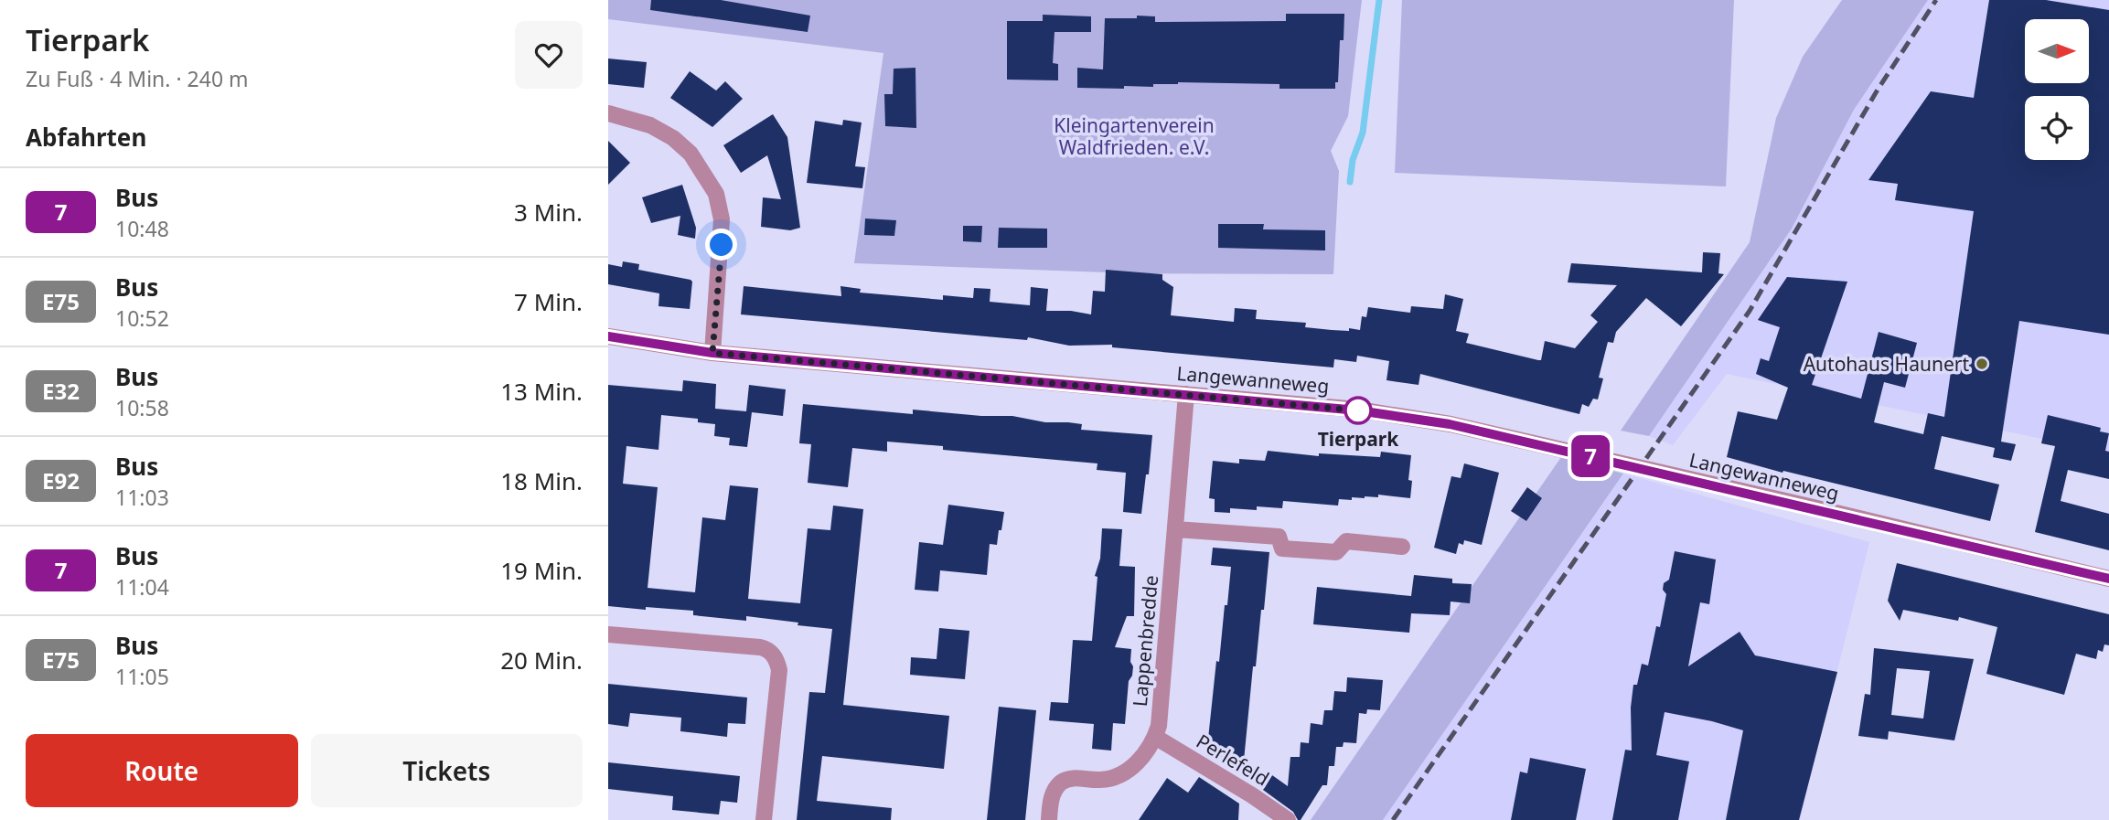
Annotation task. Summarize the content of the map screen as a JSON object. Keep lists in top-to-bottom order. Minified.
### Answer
{"streets":{"street":["Langewanneweg","Lappenbredde","Perlefeld"]},"crossings":[["Langewanneweg","Lappenbredde"],["Lappenbredde","Perlefeld"]],"parks":["Kleingartenverein Waldfrieden. e.V."],"places":["Autohaus Haunert","Tierpark"],"lines":["bus line 7"],"north":"right","page":{"heading":[["Tierpark","Zu Fuß · 4 Min. · 240 m"],"Abfahrten"],"on_map":"7","list":[{"mark":"7","name":"Bus","note":"10:48","value":"3 Min."},{"mark":"E75","name":"Bus","note":"10:52","value":"7 Min."},{"mark":"E32","name":"Bus","note":"10:58","value":"13 Min."},{"mark":"E92","name":"Bus","note":"11:03","value":"18 Min."},{"mark":"7","name":"Bus","note":"11:04","value":"19 Min."},{"mark":"E75","name":"Bus","note":"11:05","value":"20 Min."}],"buttons":["Route","Tickets"]}}
